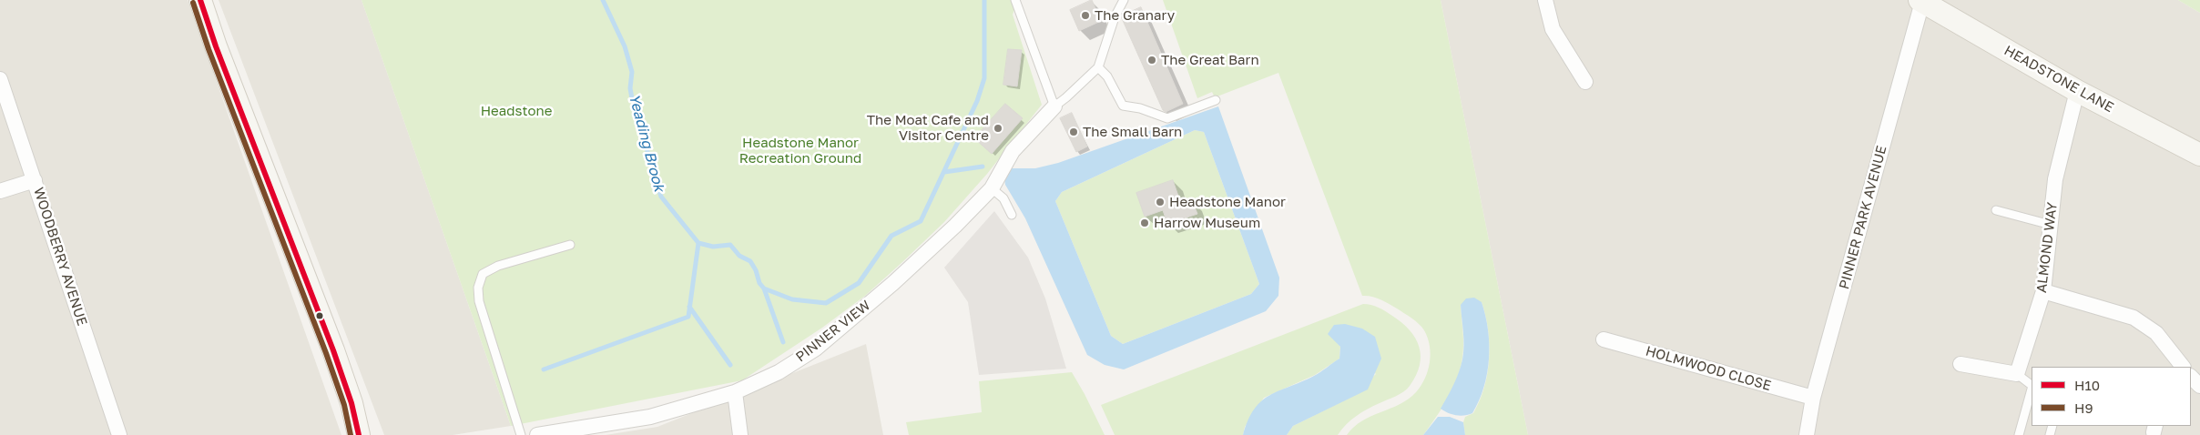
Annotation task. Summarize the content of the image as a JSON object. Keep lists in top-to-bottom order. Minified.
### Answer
{"streets":{"street":["HEADSTONE LANE","PINNER PARK AVENUE","ALMOND WAY","WOODBERRY AVENUE","PINNER VIEW","HOLMWOOD CLOSE"]},"crossings":[["HEADSTONE LANE","PINNER PARK AVENUE"],["HEADSTONE LANE","ALMOND WAY"],["PINNER PARK AVENUE","HOLMWOOD CLOSE"]],"water":["Yeading Brook"],"parks":["Headstone","Headstone Manor Recreation Ground"],"places":["The Granary","The Great Barn","The Moat Cafe and Visitor Centre","The Small Barn","Headstone Manor","Harrow Museum"],"lines":["transit line H10","transit line H9"],"legend":["H10","H9"]}
